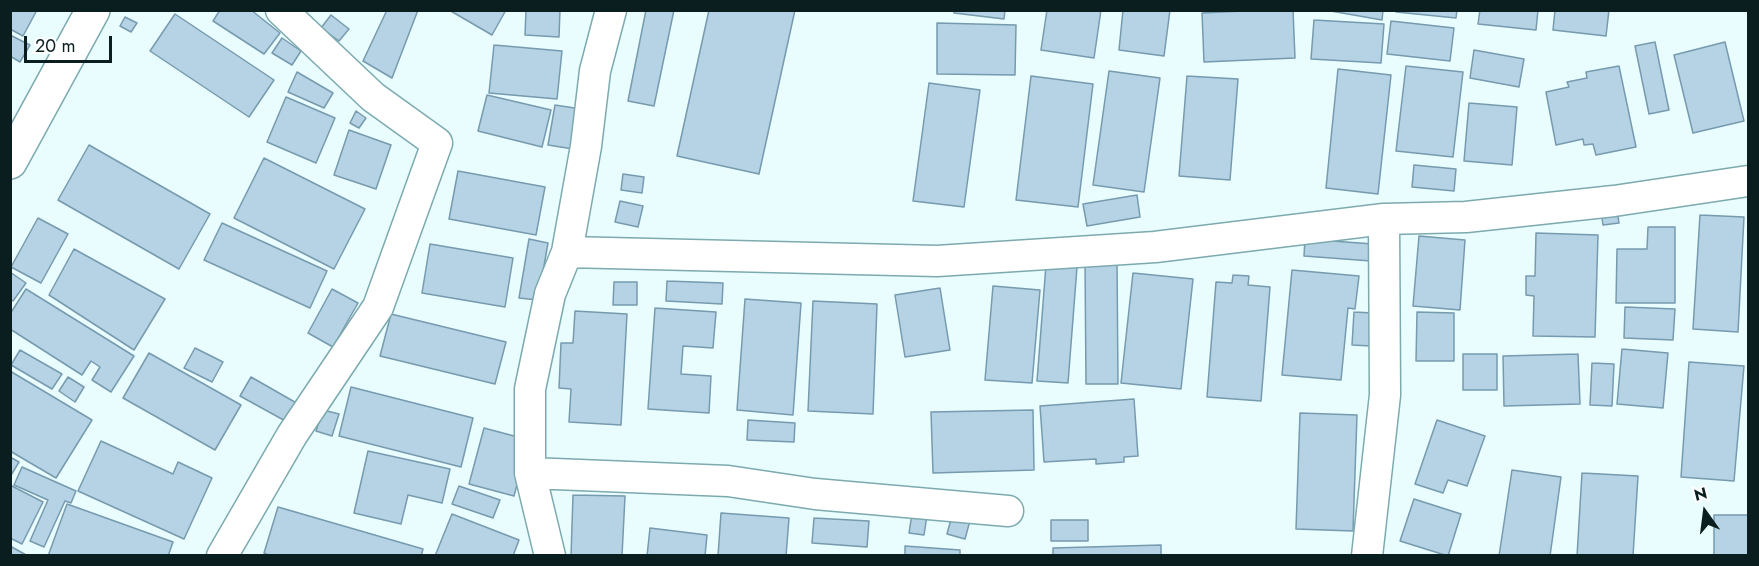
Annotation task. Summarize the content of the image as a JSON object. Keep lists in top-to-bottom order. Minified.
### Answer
{"scale_bar":"20 m","north":"top"}
